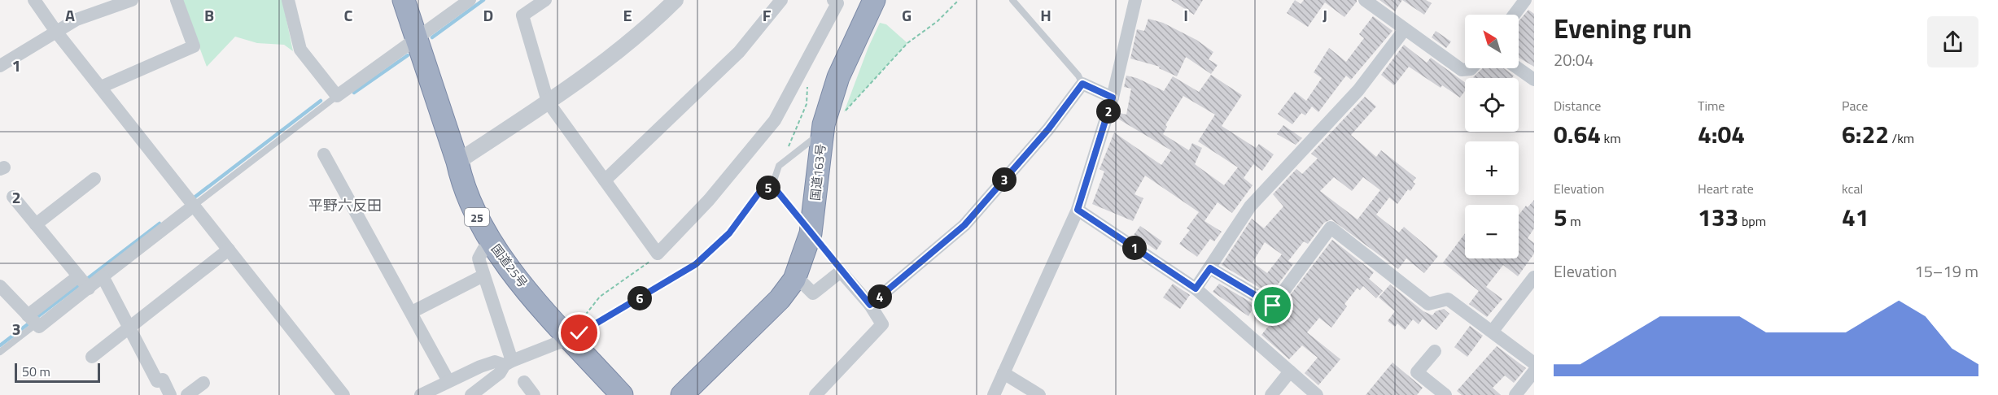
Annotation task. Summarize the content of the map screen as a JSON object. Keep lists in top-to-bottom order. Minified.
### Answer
{"streets":{"highway":["国道163号","25","国道25号"]},"districts":["平野六反田"],"scale_bar":"50 m","north":"top left","page":{"heading":["Evening run","20:04"],"map_buttons":["+","−"],"stats":[["Distance","0.64 km"],["Time","4:04"],["Pace","6:22 /km"],["Elevation","5 m"],["Heart rate","133 bpm"],["kcal","41"]],"pins":["2","3","5","1","4","6"],"chart":["Elevation","15–19 m"],"scale":"50 m"},"grid":{"columns":["A","B","C","D","E","F","G","H","I","J"],"rows":["1","2","3"]}}
